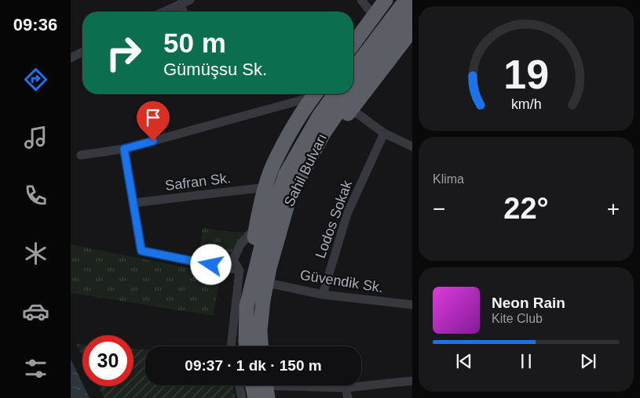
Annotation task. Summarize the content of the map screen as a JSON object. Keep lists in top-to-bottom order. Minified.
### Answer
{"streets":{"highway":["Sahil Bulvarı"],"street":["Safran Sk.","Lodos Sokak","Güvendik Sk."]},"crossings":[["Sahil Bulvarı","Güvendik Sk."],["Lodos Sokak","Güvendik Sk."]],"page":{"tabs":"09:36","turn":["50 m","Gümüşsu Sk."],"tile":"Klima","heat":["−","22°","+"],"song":["Neon Rain","Kite Club"],"limit":"30","trip":"09:37 · 1 dk · 150 m","gauge":["19","km/h"]}}
